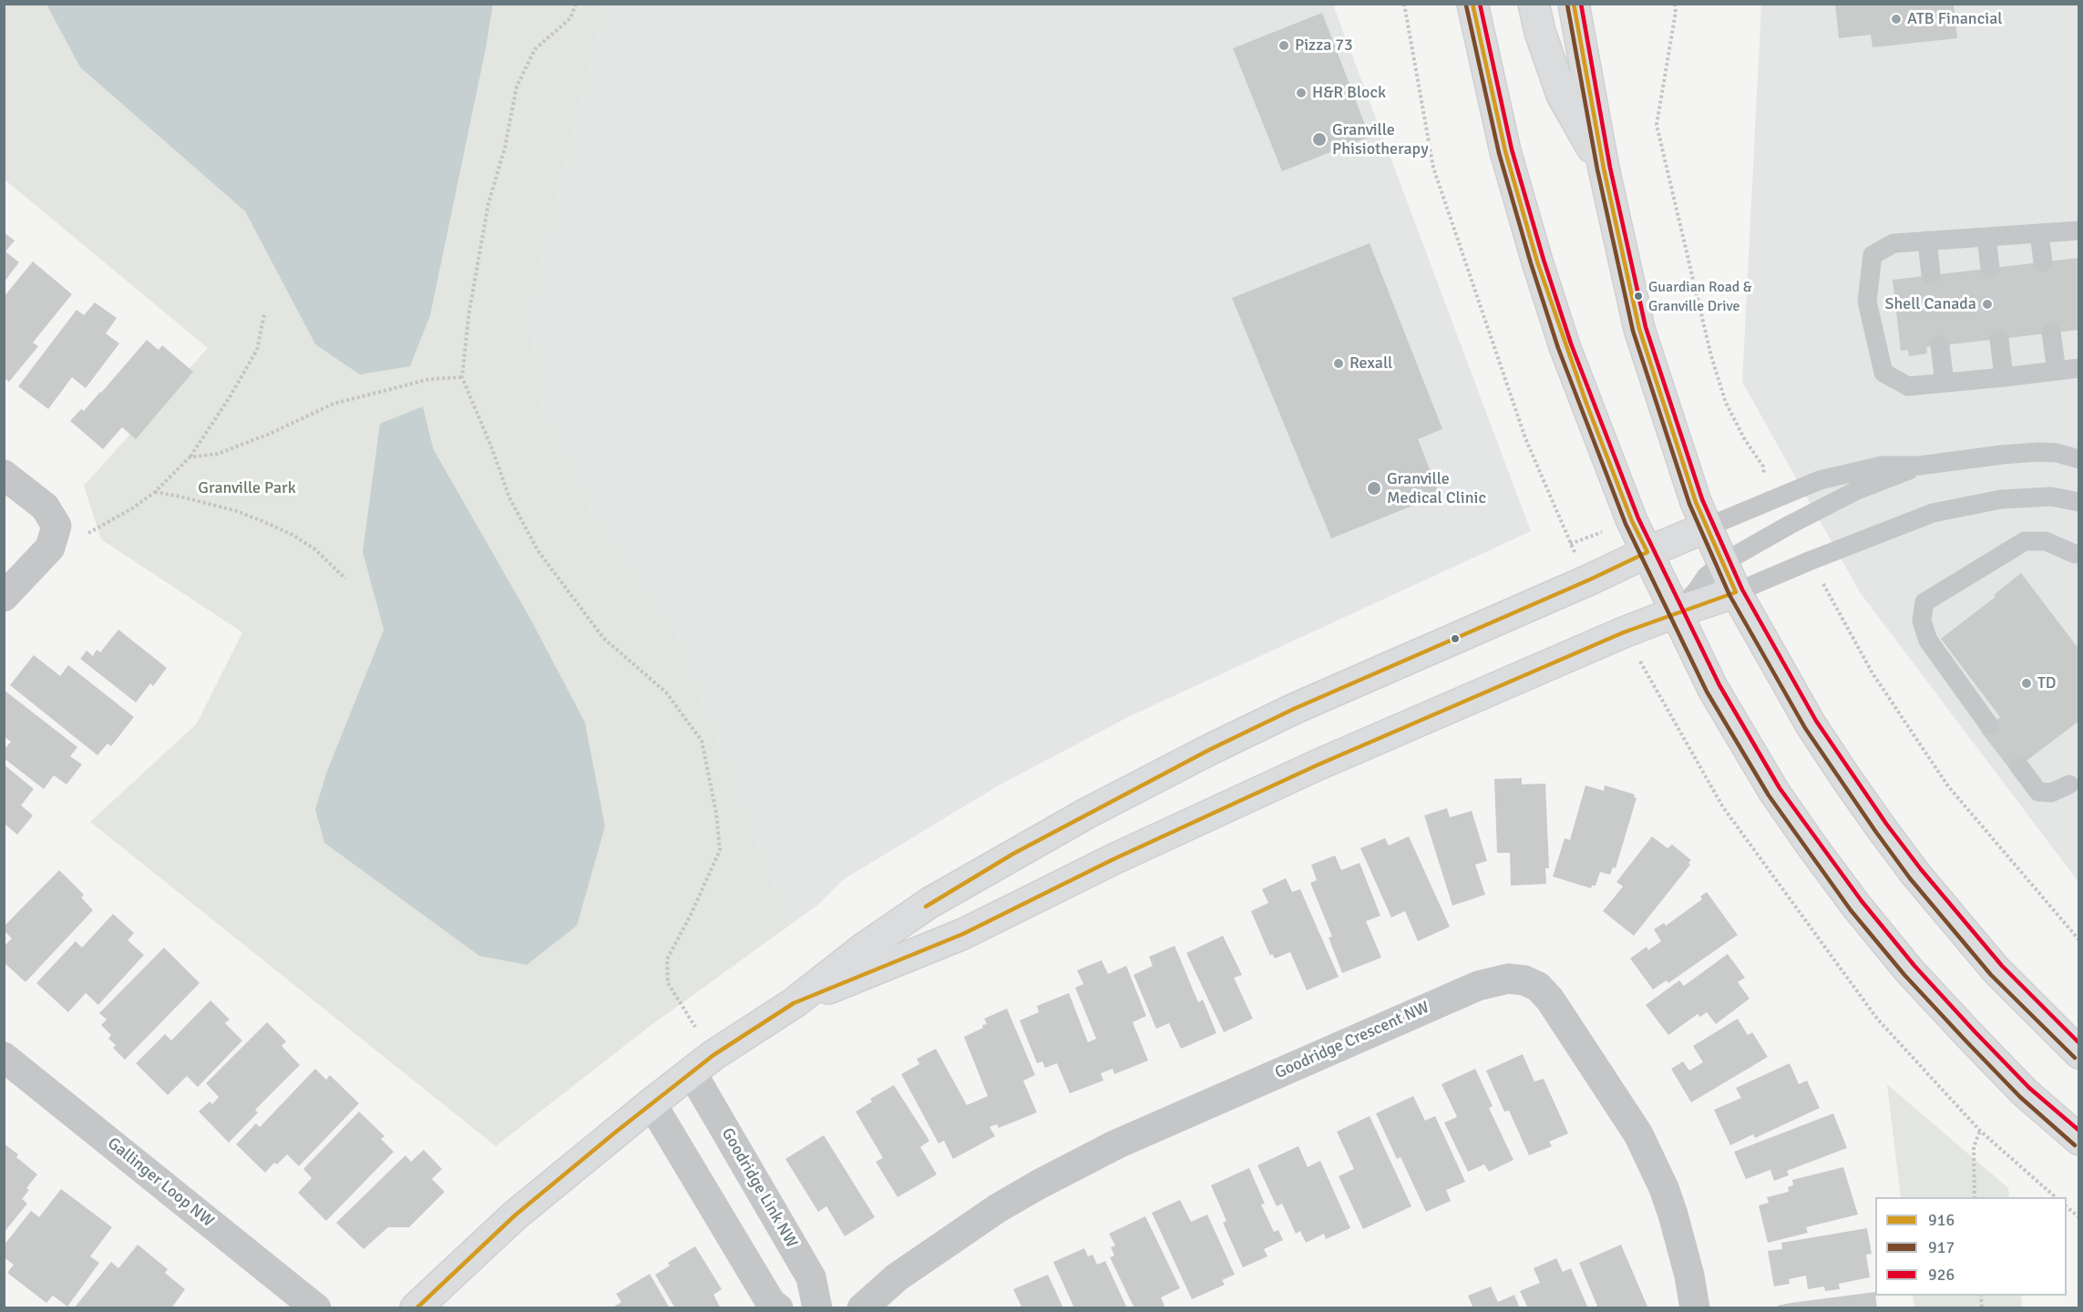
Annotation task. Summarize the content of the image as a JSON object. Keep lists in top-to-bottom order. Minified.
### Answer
{"streets":{"street":["Goodridge Crescent NW","Gallinger Loop NW","Goodridge Link NW"]},"parks":["Granville Park"],"places":["ATB Financial","Pizza 73","H&R Block","Granville Phisiotherapy","Guardian Road & Granville Drive","Shell Canada","Rexall","Granville Medical Clinic","TD"],"lines":["transit line 916","transit line 926","transit line 917"],"legend":["916","917","926"]}
